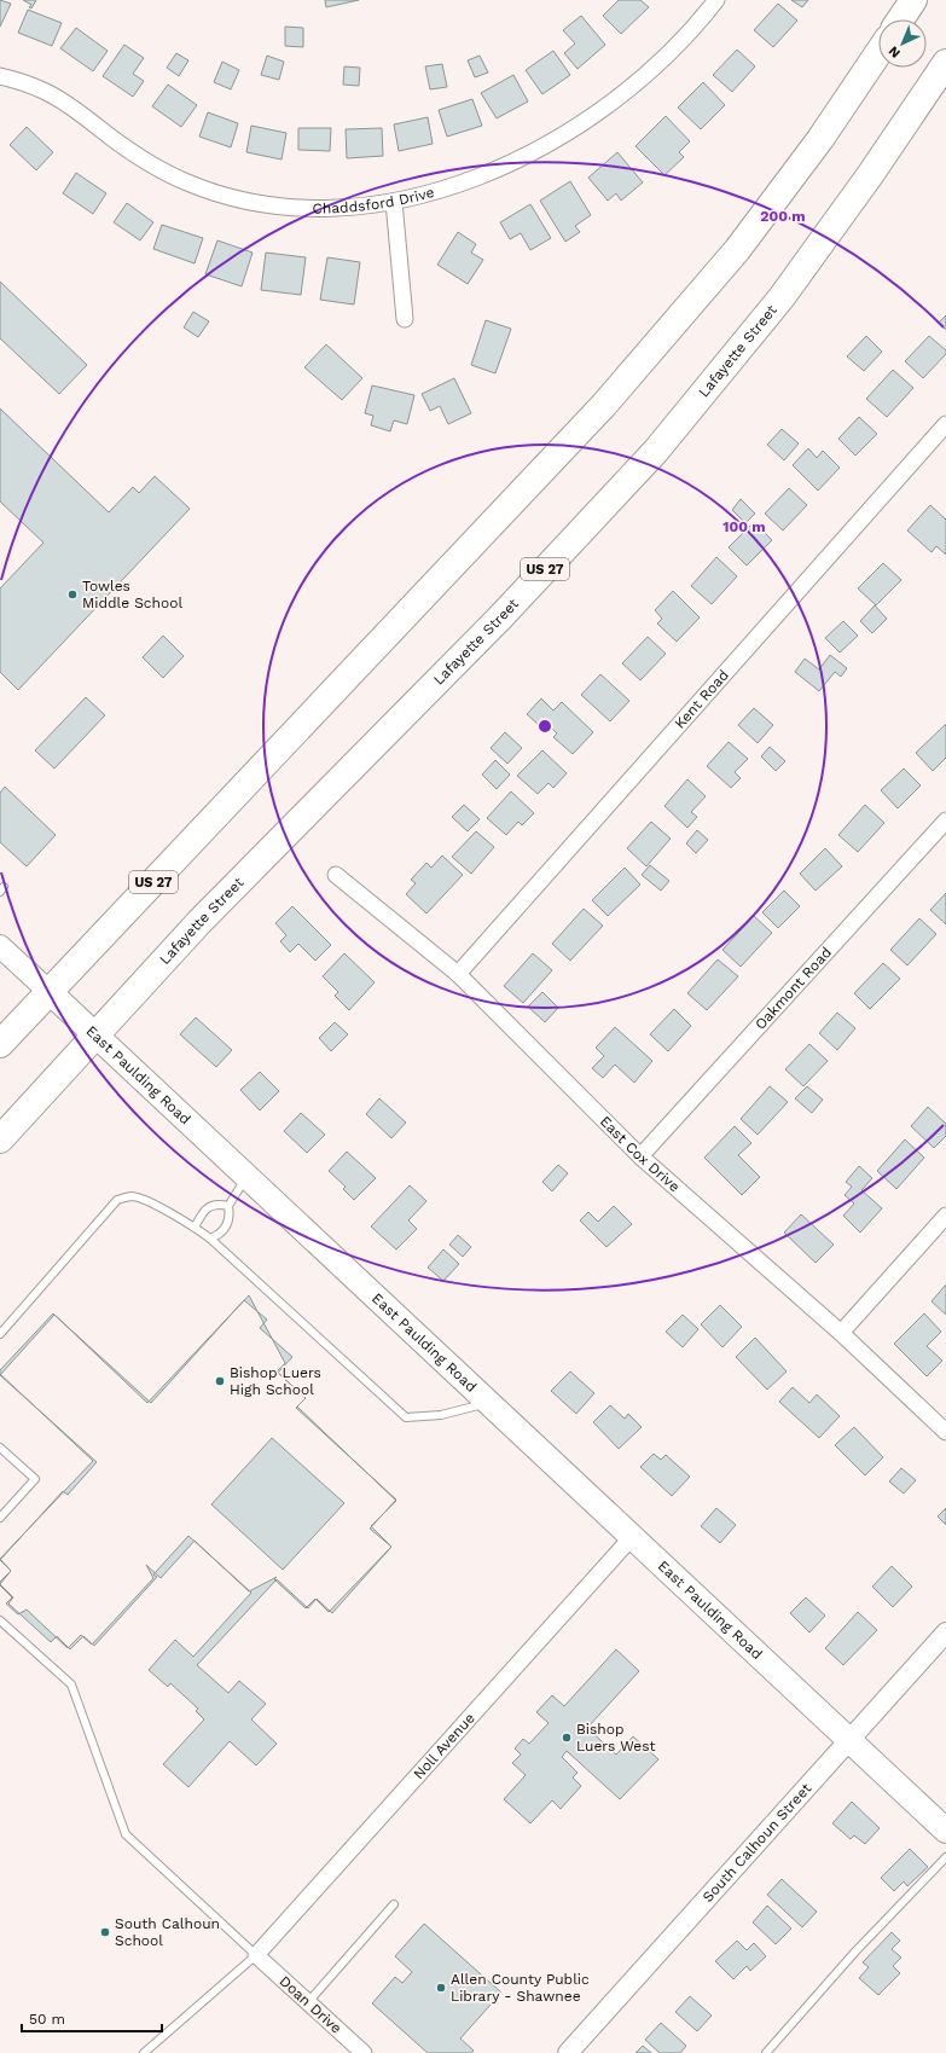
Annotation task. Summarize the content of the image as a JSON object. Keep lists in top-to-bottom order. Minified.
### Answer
{"streets":{"highway":["Lafayette Street","US 27"],"main road":["East Paulding Road"],"street":["Chaddsford Drive","Kent Road","Oakmont Road","East Cox Drive","Noll Avenue","South Calhoun Street","Doan Drive"]},"crossings":[["Lafayette Street","East Paulding Road"],["US 27","East Paulding Road"],["Kent Road","East Cox Drive"],["Oakmont Road","East Cox Drive"],["East Paulding Road","Noll Avenue"],["East Paulding Road","South Calhoun Street"],["Noll Avenue","Doan Drive"]],"places":["Towles Middle School","Bishop Luers High School","Bishop Luers West","South Calhoun School","Allen County Public Library - Shawnee"],"scale_bar":"50 m","north":"bottom left","rings":["200 m","100 m"]}
